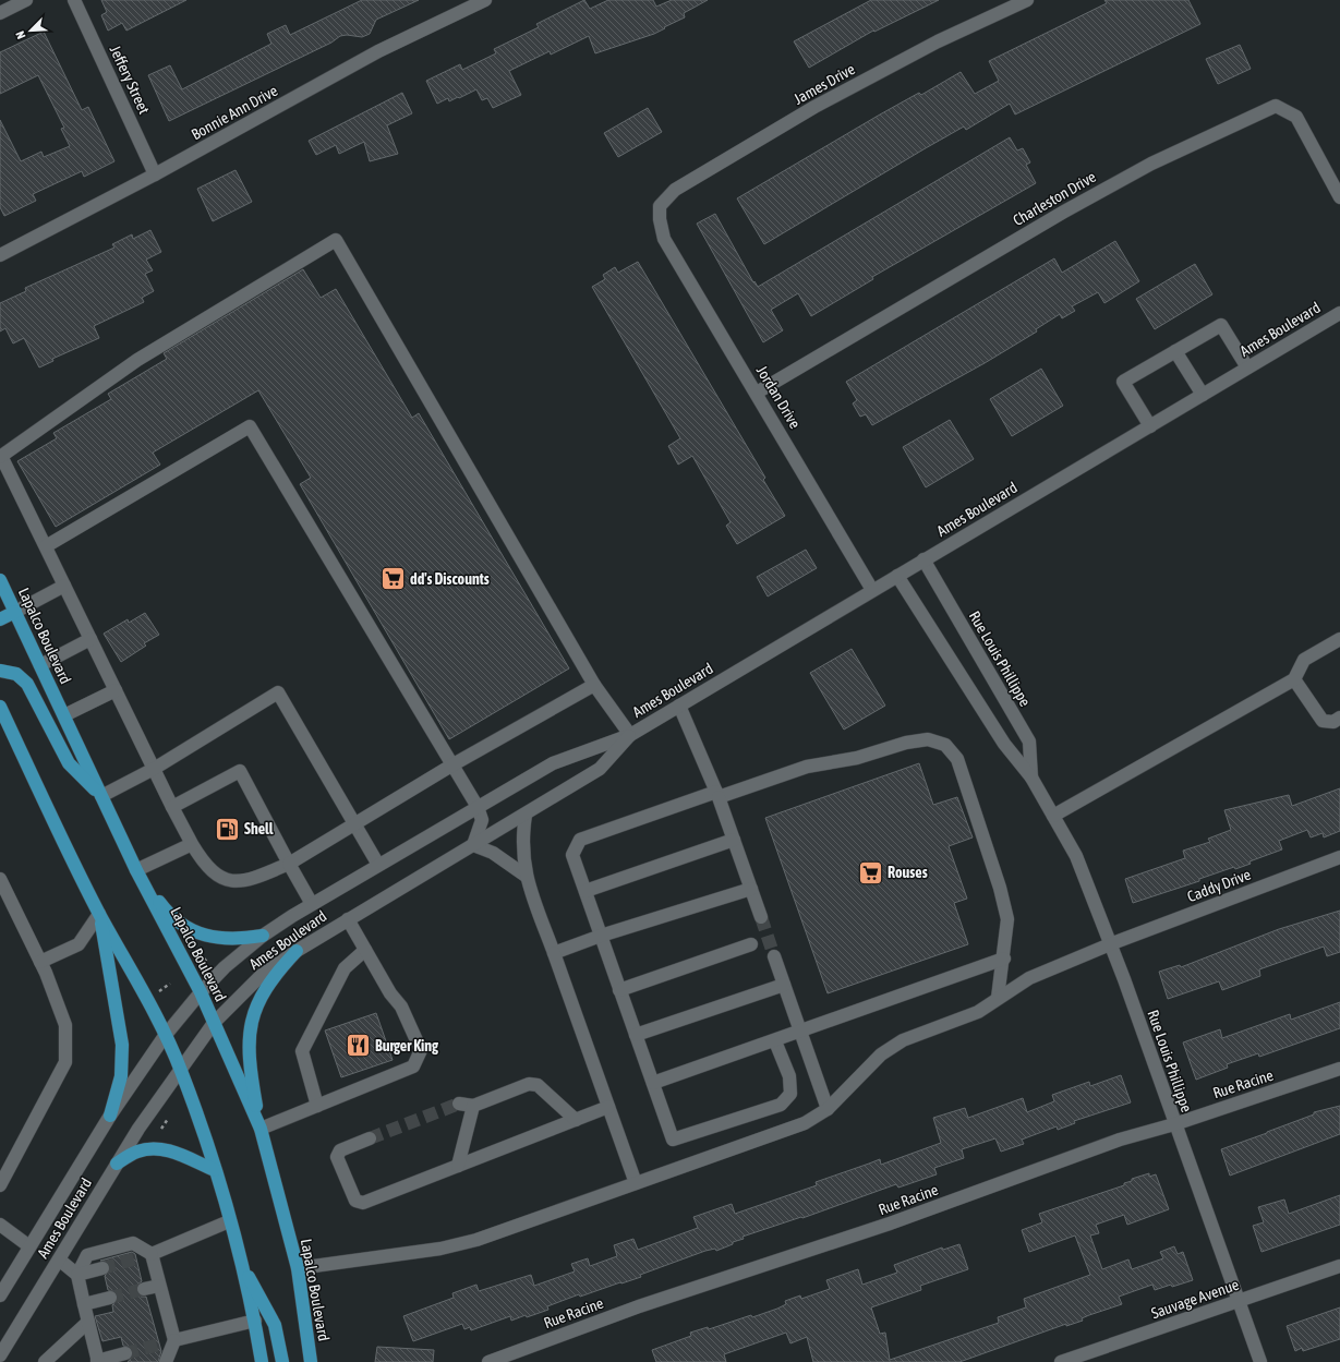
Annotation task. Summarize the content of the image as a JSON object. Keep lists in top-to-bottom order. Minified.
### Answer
{"streets":{"main road":["Lapalco Boulevard"],"street":["Jeffery Street","James Drive","Bonnie Ann Drive","Charleston Drive","Ames Boulevard","Jordan Drive","Rue Louis Phillippe","Caddy Drive","Rue Racine","Sauvage Avenue"]},"crossings":[["Jeffery Street","Bonnie Ann Drive"],["James Drive","Jordan Drive"],["Charleston Drive","Jordan Drive"],["Ames Boulevard","Jordan Drive"],["Ames Boulevard","Lapalco Boulevard"],["Ames Boulevard","Rue Louis Phillippe"],["Lapalco Boulevard","Caddy Drive"],["Rue Louis Phillippe","Caddy Drive"],["Rue Louis Phillippe","Rue Racine"],["Rue Louis Phillippe","Sauvage Avenue"]],"places":{"supermarket":["dd's Discounts","Rouses"],"fuel station":["Shell"],"restaurant":["Burger King"]},"north":"bottom left"}
